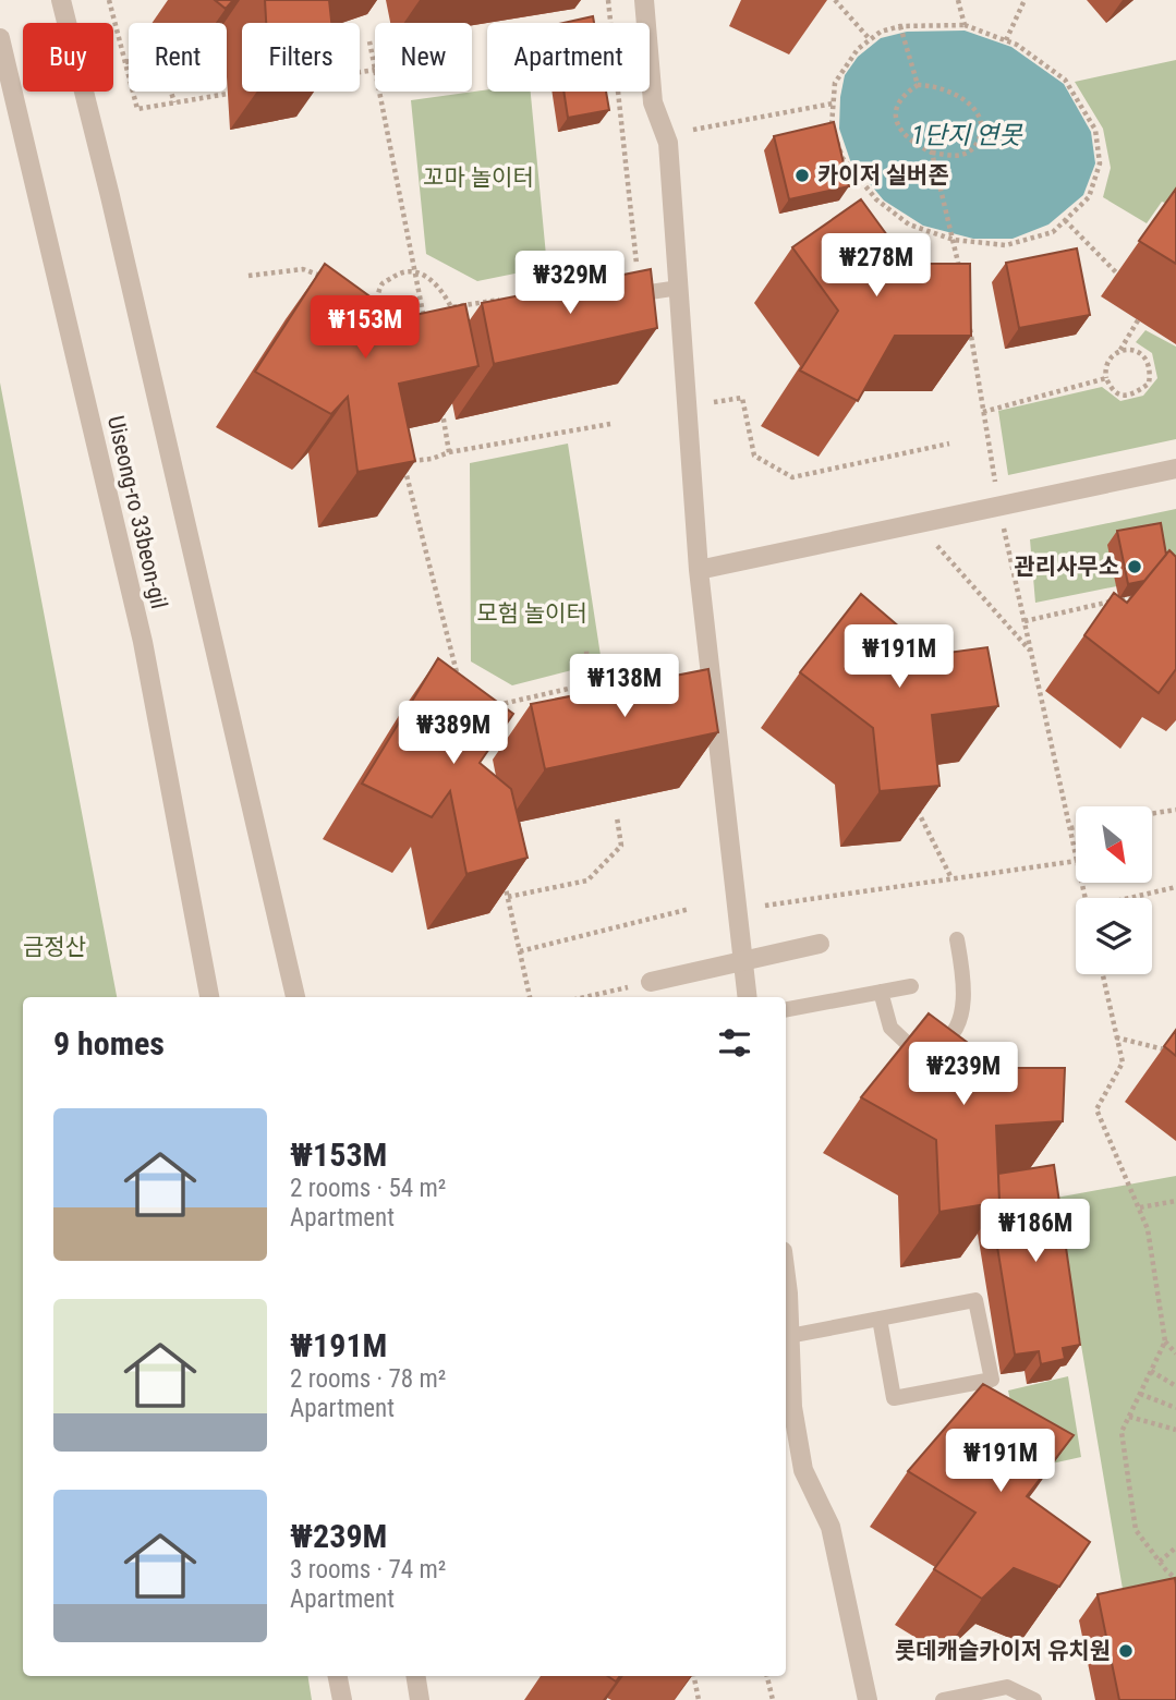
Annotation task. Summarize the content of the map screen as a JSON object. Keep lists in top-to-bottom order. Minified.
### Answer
{"streets":{"street":["Uiseong-ro 33beon-gil"]},"water":["1단지 연못"],"parks":["꼬마 놀이터","모험 놀이터","금정산"],"places":["카이저 실버존","관리사무소","롯데캐슬카이저 유치원"],"north":"bottom right","page":{"chip":["Buy","Rent","Filters","New","Apartment"],"price":["₩278M","₩329M","₩153M","₩191M","₩138M","₩389M","₩239M","₩186M","₩191M"],"heading":"9 homes","list":[{"name":"₩153M","note":"2 rooms · 54 m² · Apartment"},{"name":"₩191M","note":"2 rooms · 78 m² · Apartment"},{"name":"₩239M","note":"3 rooms · 74 m² · Apartment"}]}}
